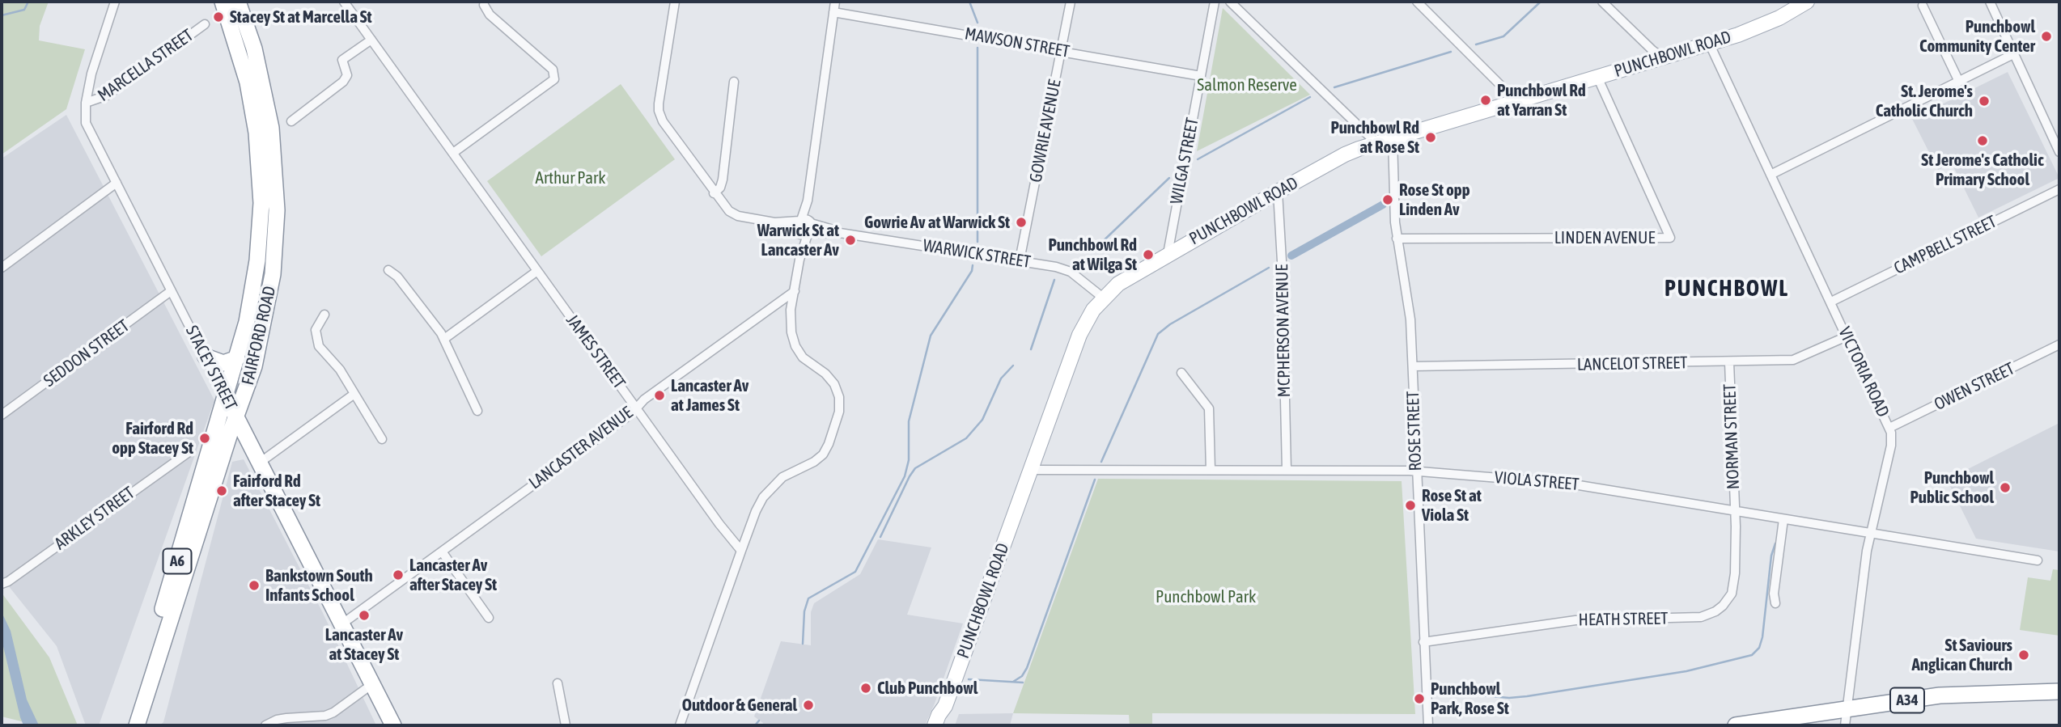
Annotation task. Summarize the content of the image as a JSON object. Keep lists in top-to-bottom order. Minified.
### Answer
{"streets":{"highway":["FAIRFORD ROAD","STACEY STREET","A6","A34"],"main road":["PUNCHBOWL ROAD"],"street":["MAWSON STREET","MARCELLA STREET","GOWRIE AVENUE","WILGA STREET","LINDEN AVENUE","CAMPBELL STREET","WARWICK STREET","MCPHERSON AVENUE","JAMES STREET","SEDDON STREET","LANCELOT STREET","VICTORIA ROAD","OWEN STREET","ROSE STREET","NORMAN STREET","LANCASTER AVENUE","VIOLA STREET","ARKLEY STREET","HEATH STREET"]},"crossings":[["MAWSON STREET","GOWRIE AVENUE"],["MAWSON STREET","WILGA STREET"],["PUNCHBOWL ROAD","WILGA STREET"],["PUNCHBOWL ROAD","LINDEN AVENUE"],["PUNCHBOWL ROAD","WARWICK STREET"],["PUNCHBOWL ROAD","MCPHERSON AVENUE"],["PUNCHBOWL ROAD","VICTORIA ROAD"],["PUNCHBOWL ROAD","ROSE STREET"],["PUNCHBOWL ROAD","VIOLA STREET"],["MARCELLA STREET","STACEY STREET"],["GOWRIE AVENUE","WARWICK STREET"],["LINDEN AVENUE","ROSE STREET"],["CAMPBELL STREET","VICTORIA ROAD"],["MCPHERSON AVENUE","VIOLA STREET"],["FAIRFORD ROAD","STACEY STREET"],["JAMES STREET","LANCASTER AVENUE"],["SEDDON STREET","STACEY STREET"],["LANCELOT STREET","VICTORIA ROAD"],["LANCELOT STREET","ROSE STREET"],["LANCELOT STREET","NORMAN STREET"],["STACEY STREET","LANCASTER AVENUE"],["VICTORIA ROAD","OWEN STREET"],["VICTORIA ROAD","VIOLA STREET"],["VICTORIA ROAD","A34"],["ROSE STREET","VIOLA STREET"],["ROSE STREET","HEATH STREET"],["NORMAN STREET","VIOLA STREET"],["NORMAN STREET","HEATH STREET"],["VIOLA STREET","HEATH STREET"]],"districts":["PUNCHBOWL"],"parks":["Salmon Reserve","Arthur Park","Punchbowl Park"],"places":["Stacey St at Marcella St","Punchbowl Community Center","Punchbowl Rd at Yarran St","St. Jerome's Catholic Church","Punchbowl Rd at Rose St","St Jerome's Catholic Primary School","Rose St opp Linden Av","Gowrie Av at Warwick St","Warwick St at Lancaster Av","Punchbowl Rd at Wilga St","Lancaster Av at James St","Fairford Rd opp Stacey St","Punchbowl Public School","Fairford Rd after Stacey St","Rose St at Viola St","Lancaster Av after Stacey St","Bankstown South Infants School","Lancaster Av at Stacey St","St Saviours Anglican Church","Club Punchbowl","Punchbowl Park, Rose St","Outdoor & General"]}
